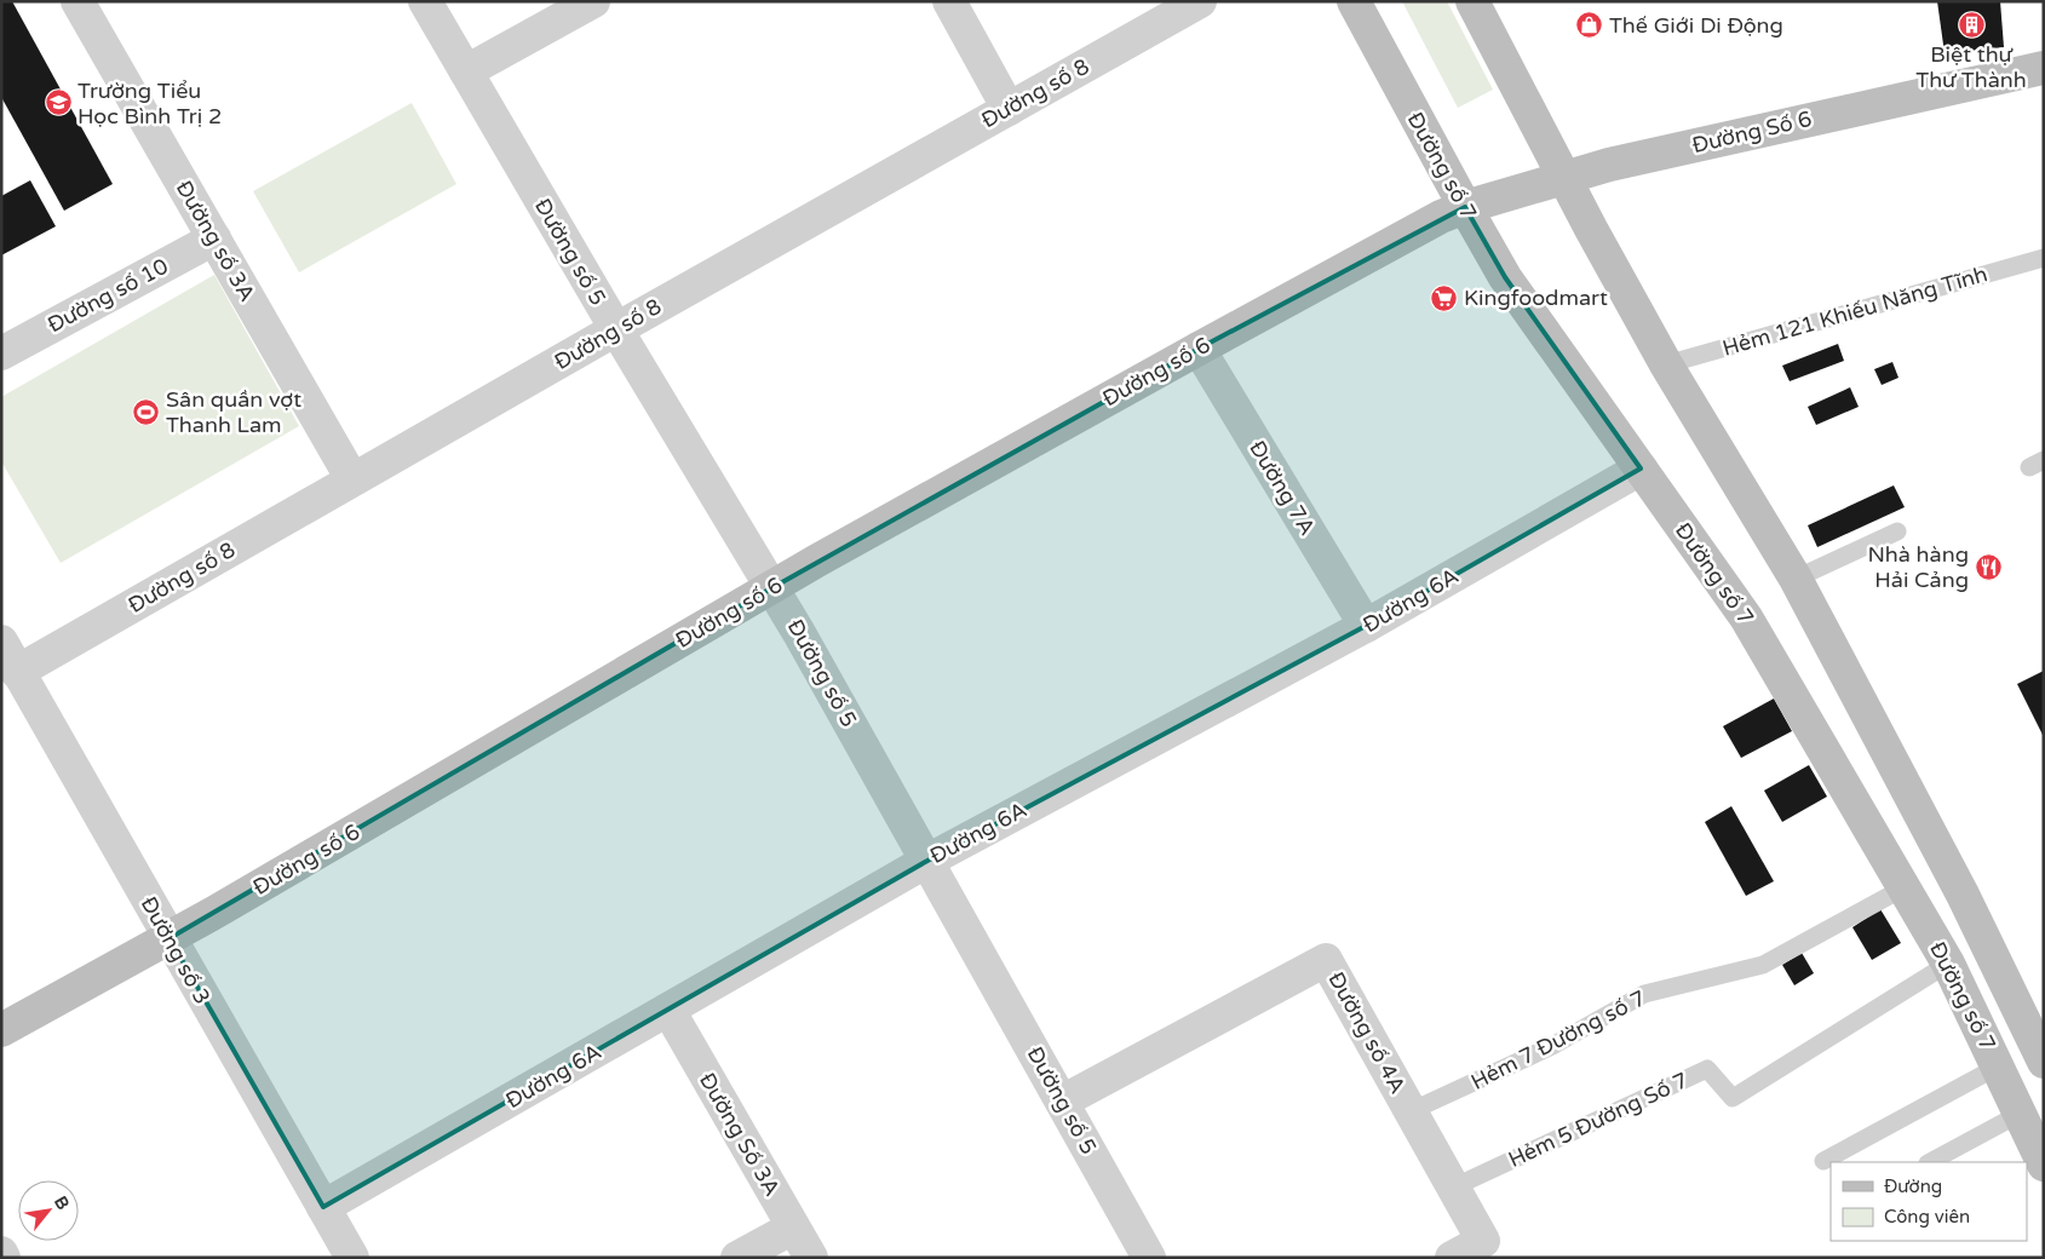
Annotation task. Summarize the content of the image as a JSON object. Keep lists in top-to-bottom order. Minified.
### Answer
{"streets":{"main road":["Đường Số 6","Đường số 7","Đường số 6"],"street":["Đường số 8","Đường số 3A","Đường số 5","Đường số 10","Đường 7A","Đường 6A","Đường số 3","Đường số 4A","Đường Số 3A"],"lane":["Hẻm 121 Khiếu Năng Tĩnh","Hẻm 7 Đường số 7","Hẻm 5 Đường Số 7"]},"crossings":[["Đường số 8","Đường số 3A"],["Đường số 8","Đường số 5"],["Đường số 8","Đường số 3"],["Đường Số 6","Đường số 7"],["Đường Số 6","Đường số 6"],["Đường số 7","Hẻm 121 Khiếu Năng Tĩnh"],["Đường số 7","Đường số 6"],["Đường số 7","Đường 6A"],["Đường số 7","Hẻm 7 Đường số 7"],["Đường số 7","Hẻm 5 Đường Số 7"],["Đường số 3A","Đường số 10"],["Đường số 5","Đường số 6"],["Đường số 5","Đường 6A"],["Đường số 5","Đường số 4A"],["Đường số 6","Đường 7A"],["Đường số 6","Đường số 3"],["Đường 7A","Đường 6A"],["Đường 6A","Đường số 3"],["Đường 6A","Đường Số 3A"],["Đường số 4A","Hẻm 7 Đường số 7"],["Đường số 4A","Hẻm 5 Đường Số 7"]],"places":{"building":["Biệt thự Thư Thành"],"shop":["Thế Giới Di Động"],"school or university":["Trường Tiểu Học Bình Trị 2"],"supermarket":["Kingfoodmart"],"sports":["Sân quần vợt Thanh Lam"],"restaurant":["Nhà hàng Hải Cảng"]},"legend":["Đường","Công viên"],"north":"top right"}
